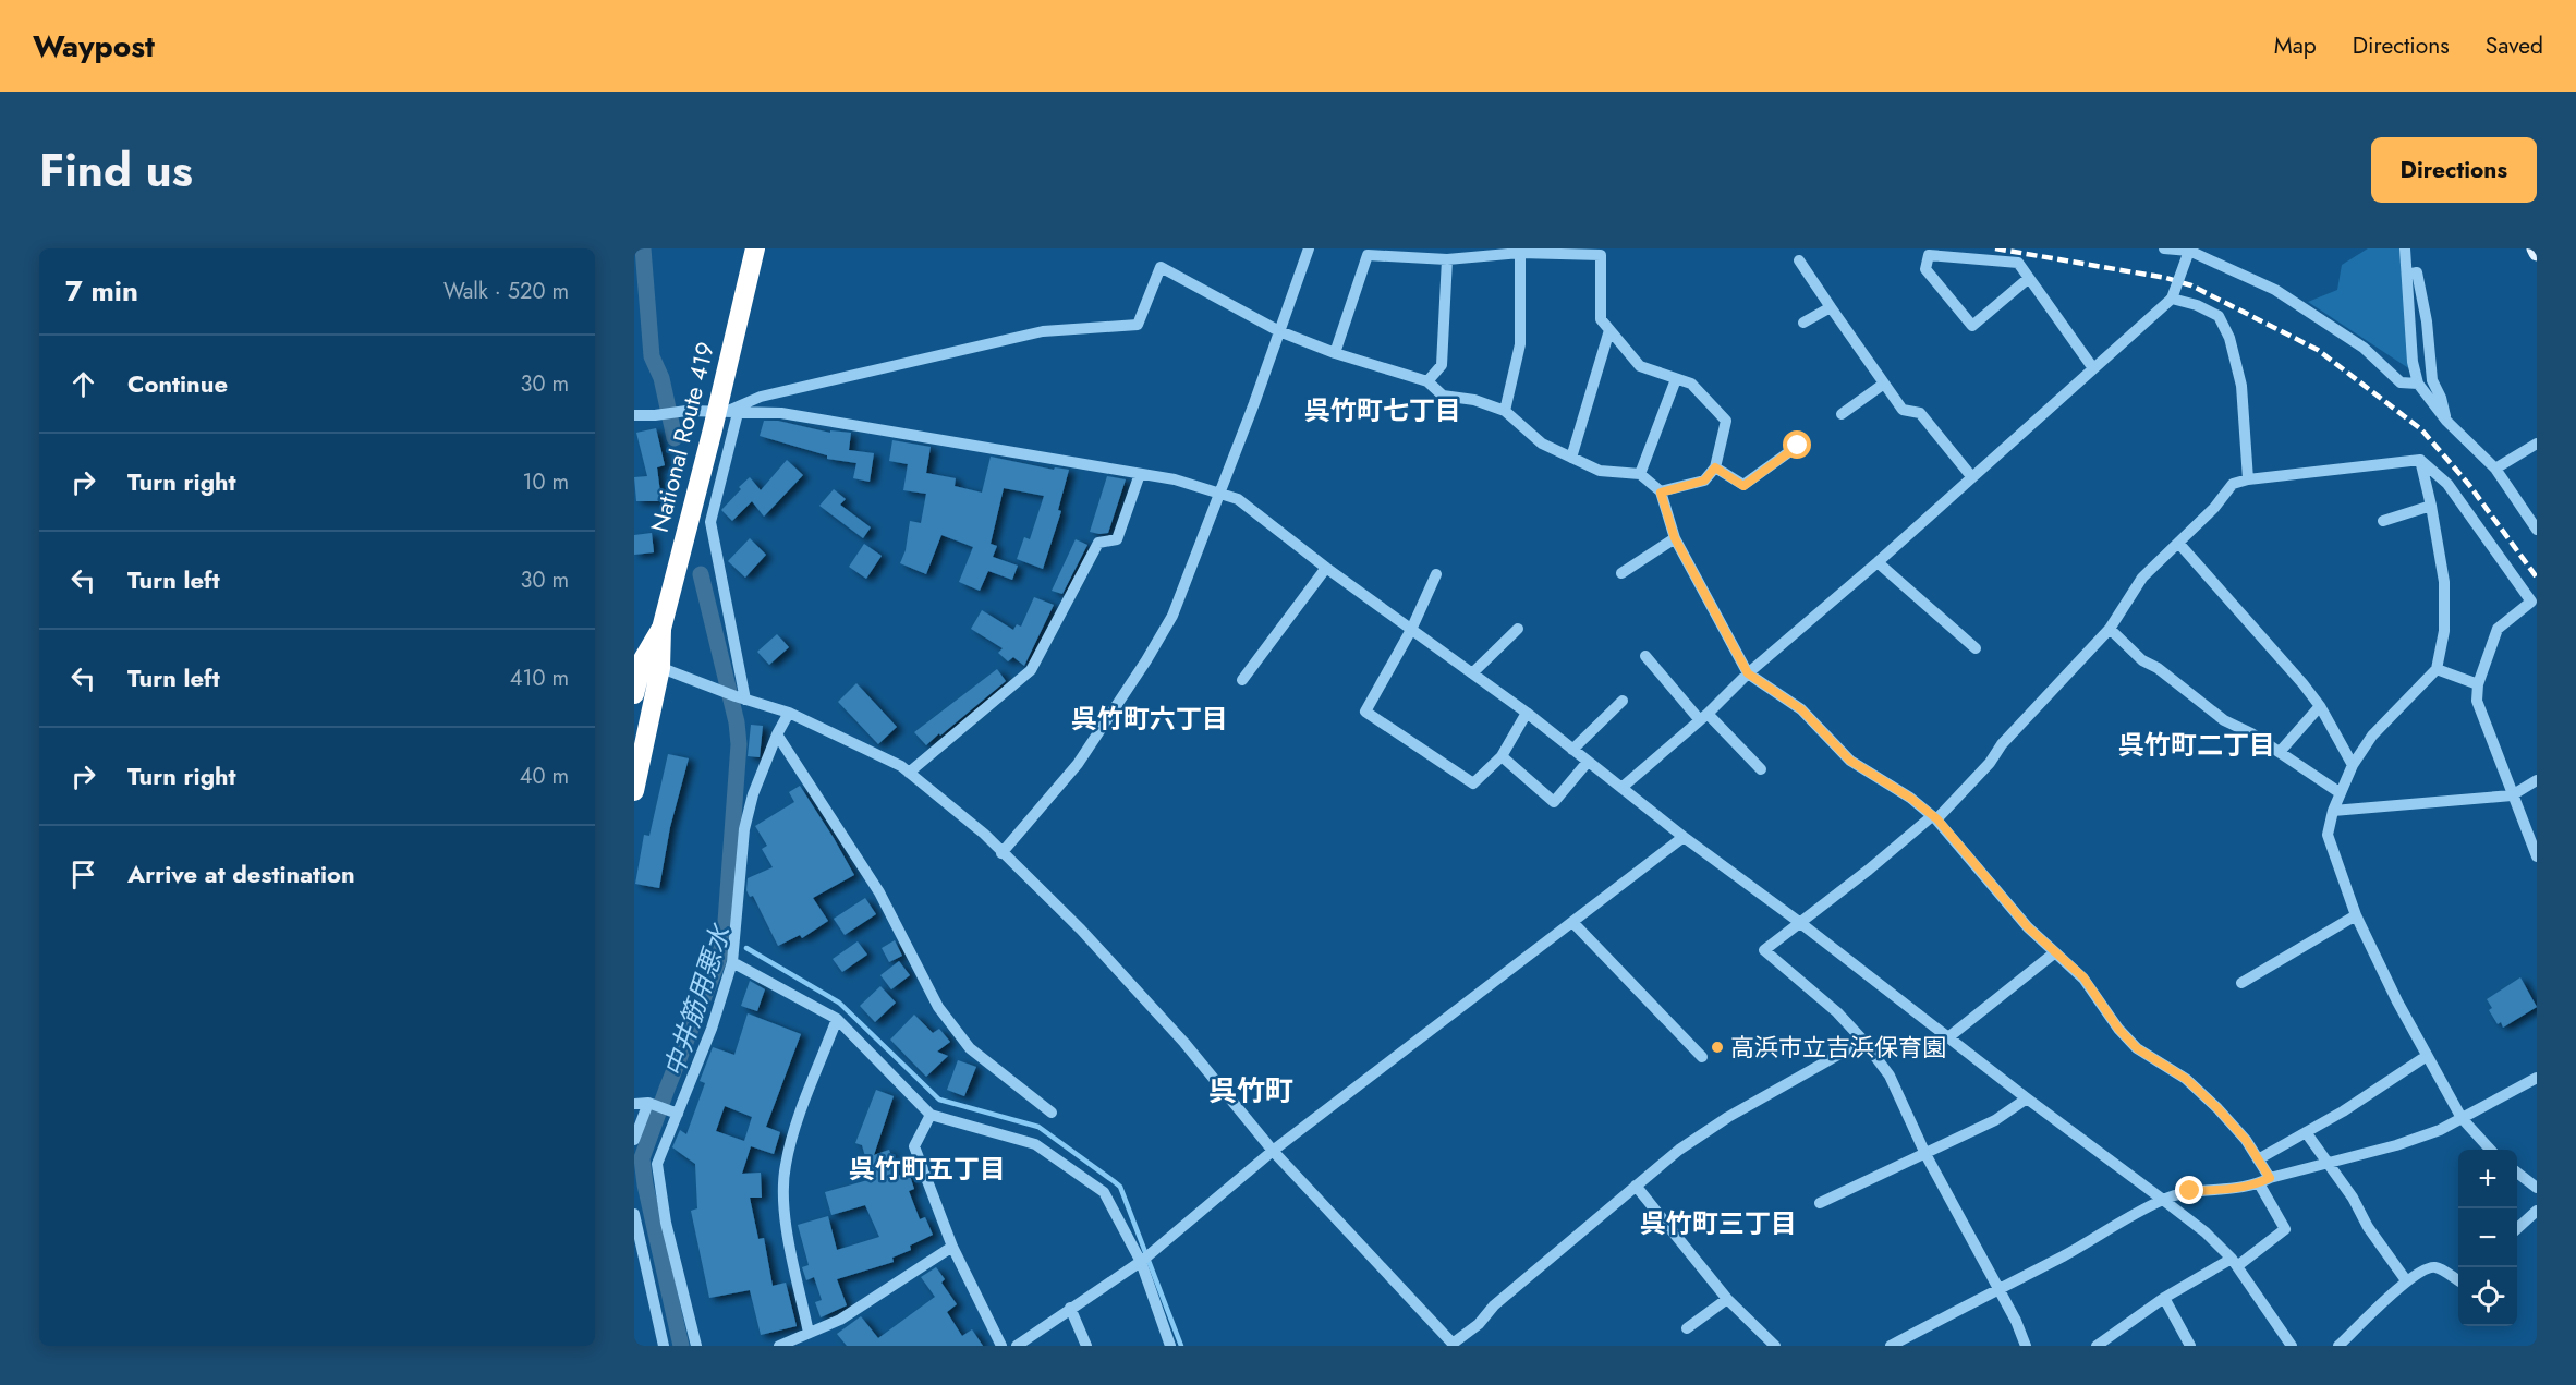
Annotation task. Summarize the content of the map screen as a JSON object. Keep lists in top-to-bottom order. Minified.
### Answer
{"streets":{"highway":["National Route 419"]},"districts":["呉竹町七丁目","呉竹町六丁目","呉竹町二丁目","呉竹町","呉竹町五丁目","呉竹町三丁目"],"water":["中井筋用悪水"],"places":["高浜市立吉浜保育園"],"page":{"header":"Waypost","nav":["Map","Directions","Saved"],"title":"Find us","buttons":"Directions","heading":["7 min","Walk · 520 m"],"list":[["Continue","30 m"],["Turn right","10 m"],["Turn left","30 m"],["Turn left","410 m"],["Turn right","40 m"],"Arrive at destination"],"map_buttons":["+","−"]}}
